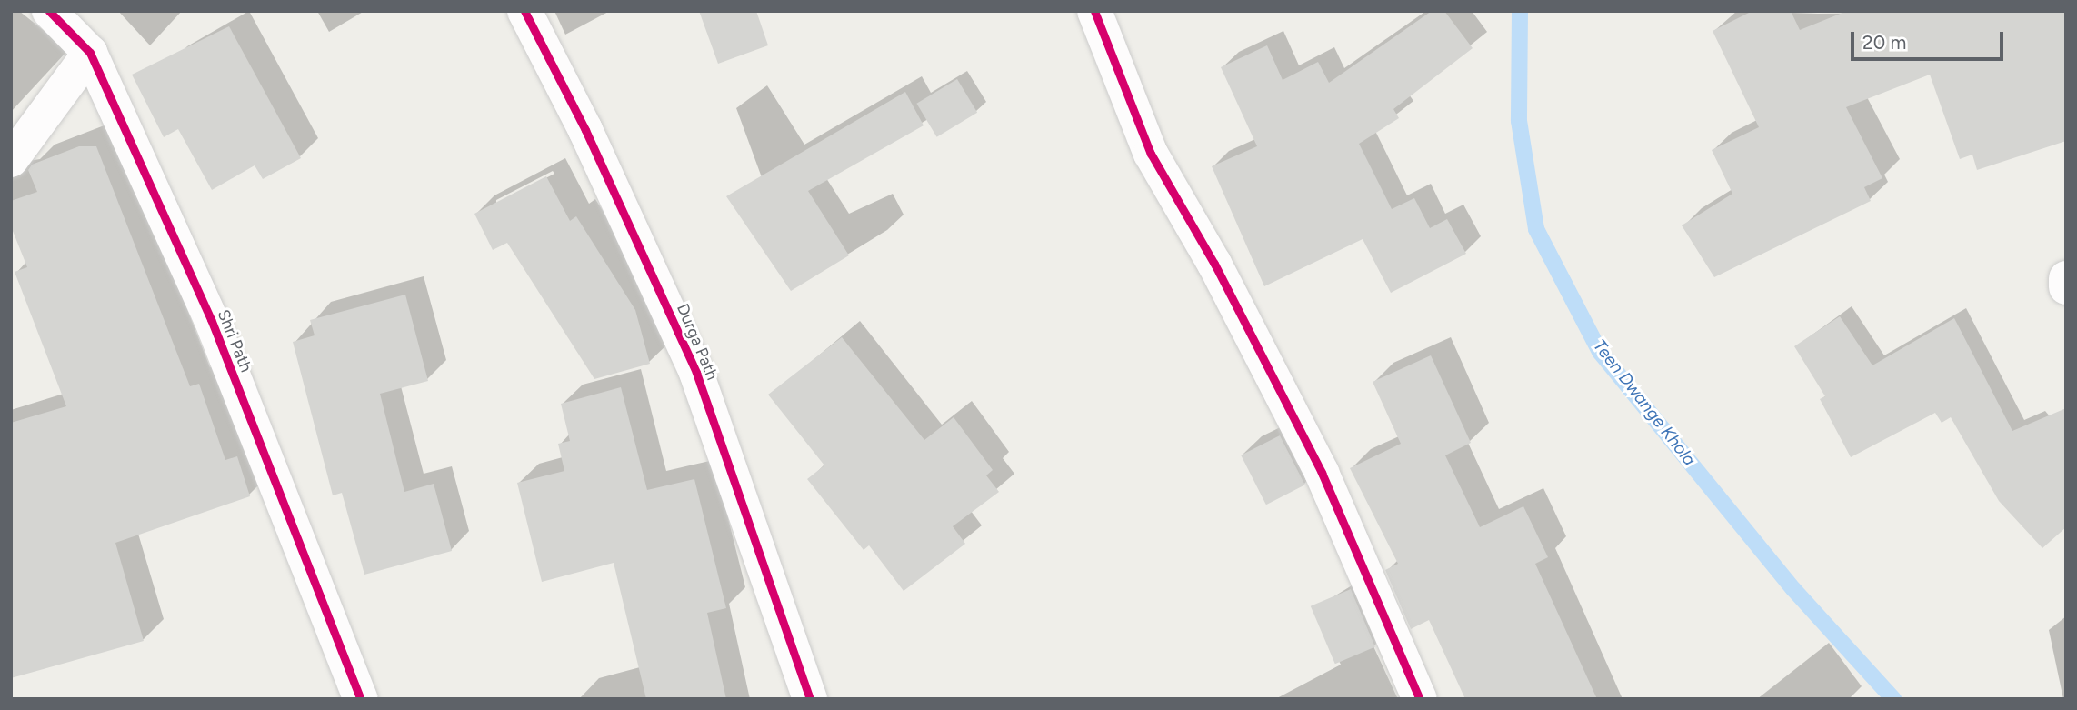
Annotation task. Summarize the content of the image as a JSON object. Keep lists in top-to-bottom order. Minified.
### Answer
{"streets":{"street":["Shri Path","Durga Path"]},"water":["Teen Dwange Khola"],"scale_bar":"20 m"}
